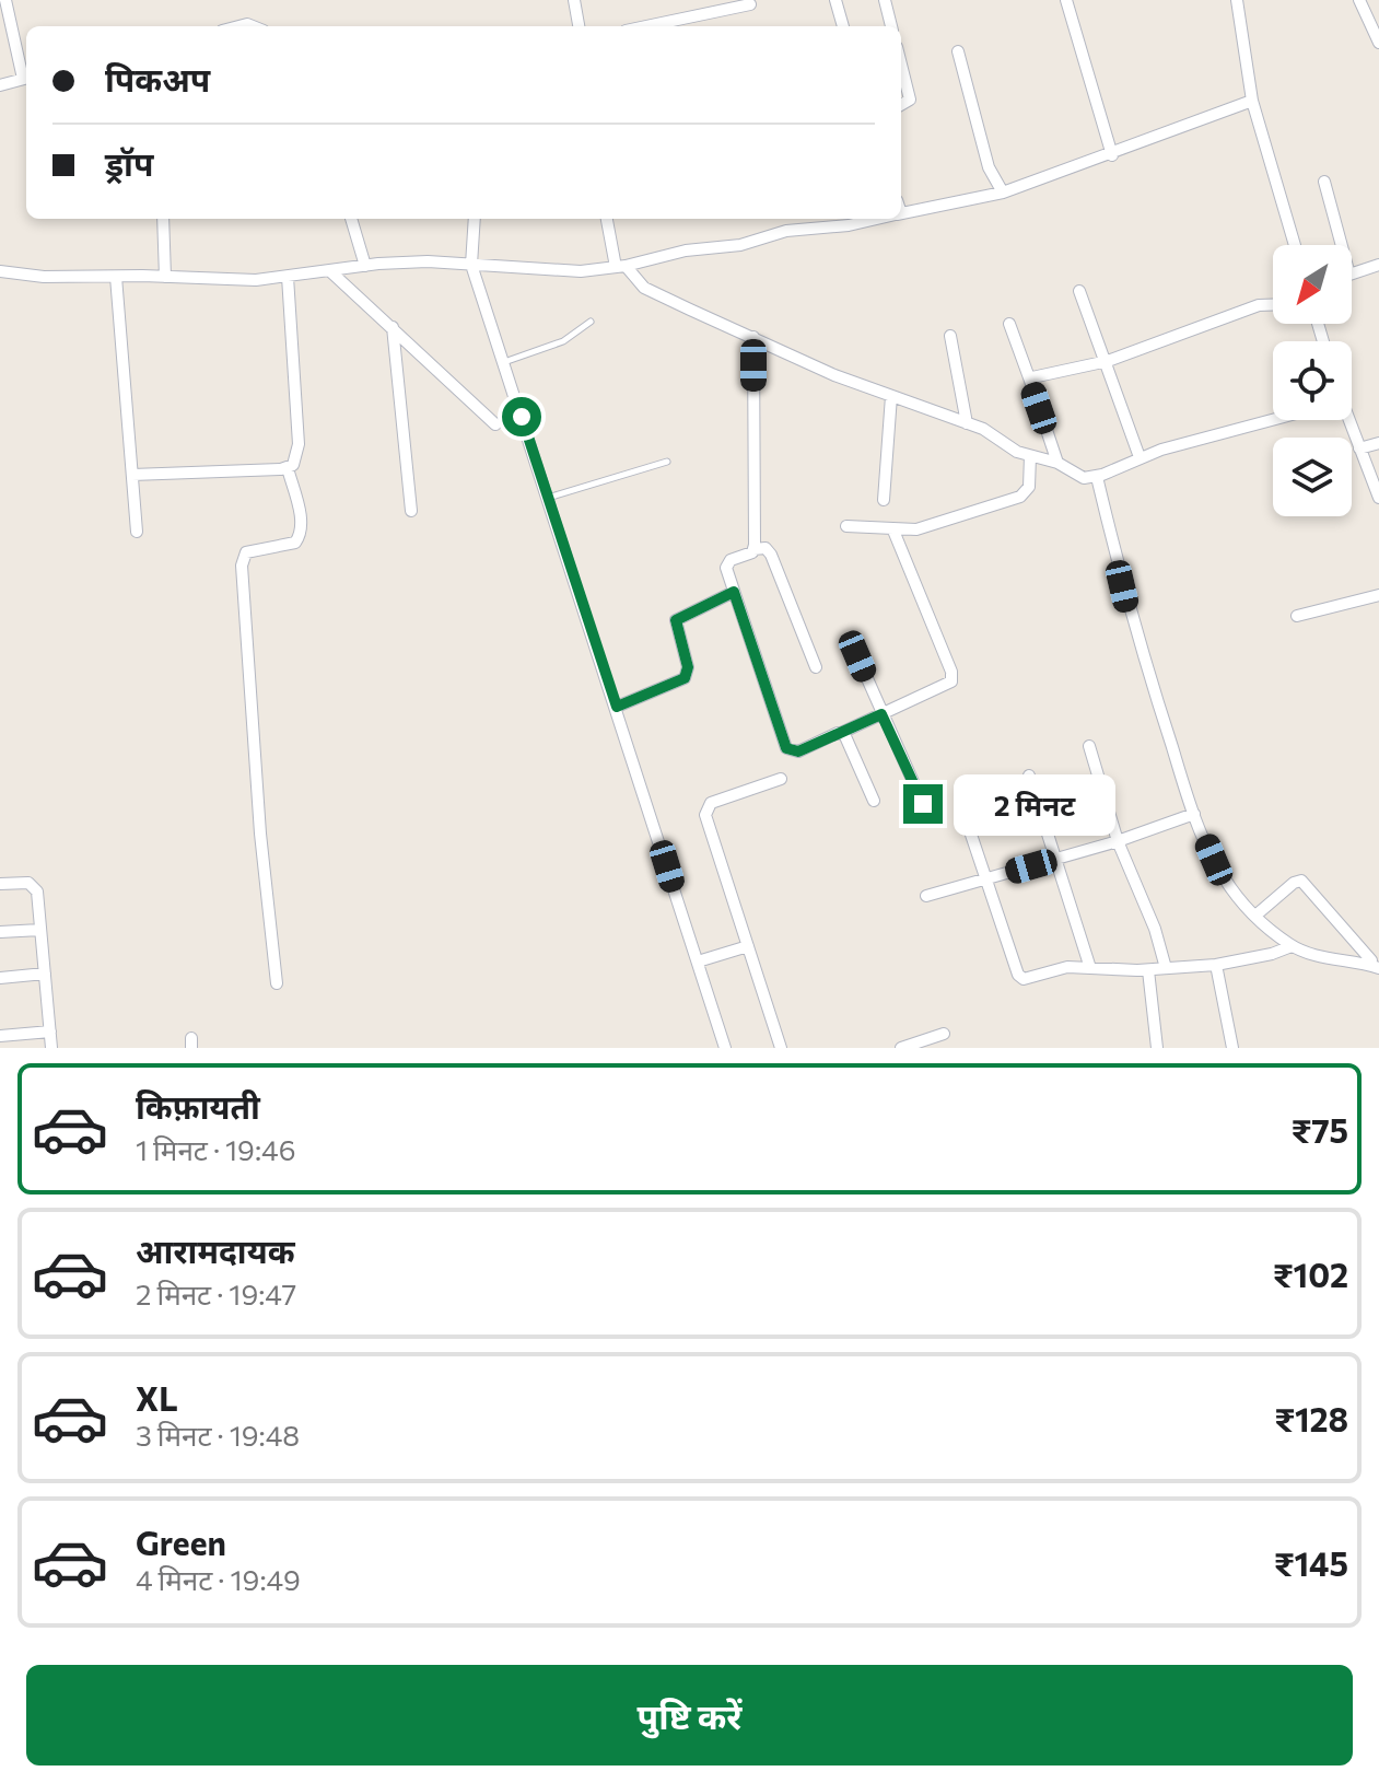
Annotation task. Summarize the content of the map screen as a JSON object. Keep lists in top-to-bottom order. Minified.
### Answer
{"north":"bottom left","page":{"banner":["पिकअप","ड्रॉप"],"bubble":"2 मिनट","list":[{"name":"किफ़ायती","note":"1 मिनट · 19:46","value":"₹75"},{"name":"आरामदायक","note":"2 मिनट · 19:47","value":"₹102"},{"name":"XL","note":"3 मिनट · 19:48","value":"₹128"},{"name":"Green","note":"4 मिनट · 19:49","value":"₹145"}],"buttons":"पुष्टि करें"}}
